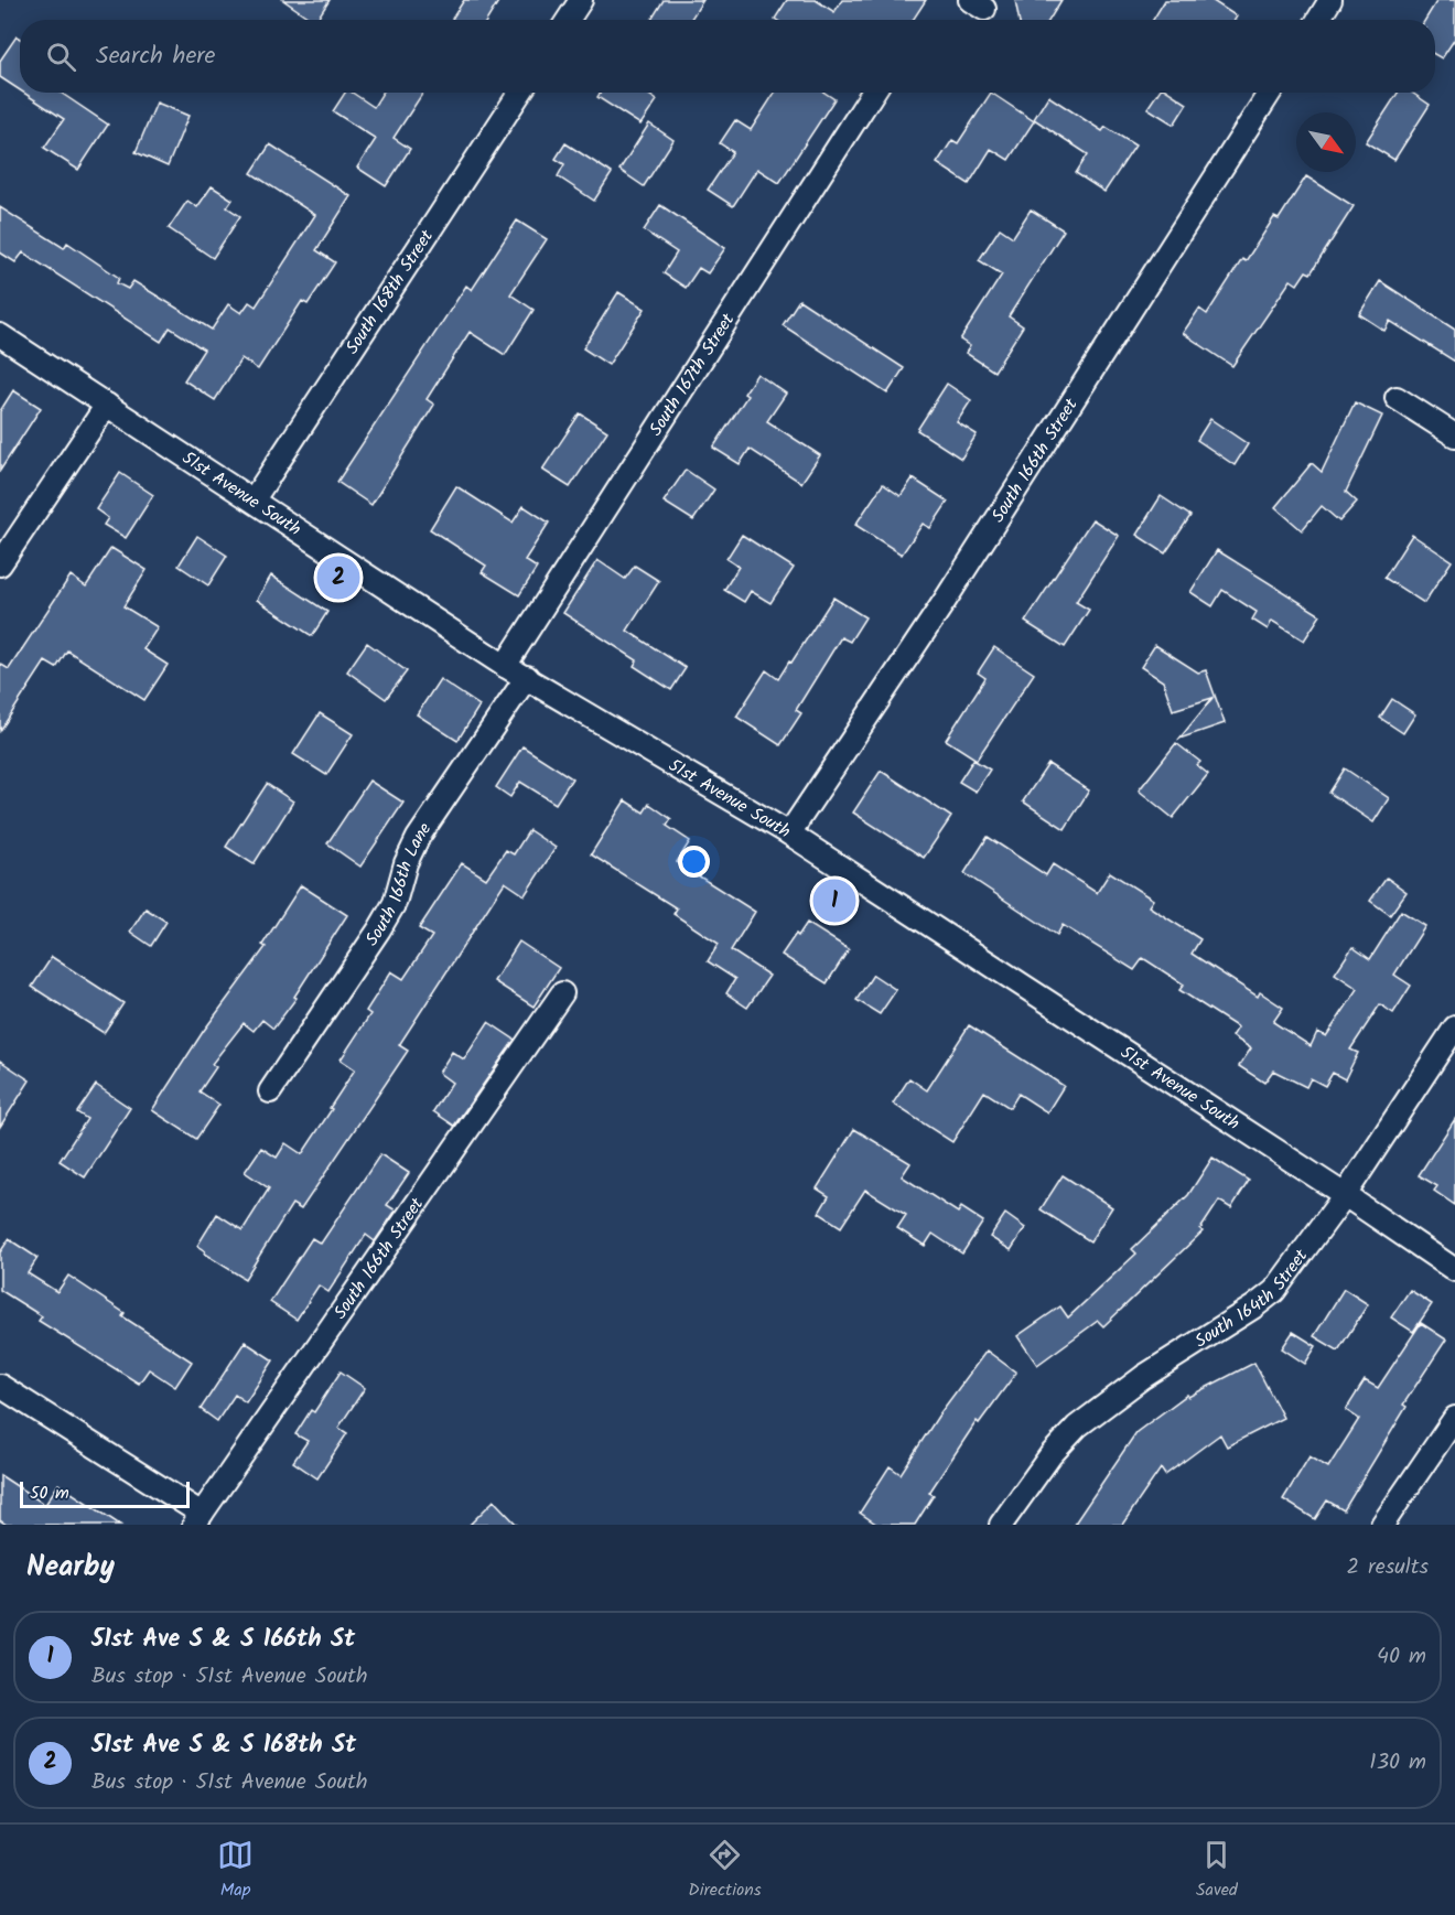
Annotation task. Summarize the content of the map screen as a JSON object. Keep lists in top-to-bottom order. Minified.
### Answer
{"streets":{"street":["South 168th Street","South 167th Street","South 166th Street","51st Avenue South","South 166th Lane","South 164th Street"]},"crossings":[["South 168th Street","51st Avenue South"],["South 167th Street","51st Avenue South"],["South 166th Street","51st Avenue South"],["51st Avenue South","South 166th Lane"],["51st Avenue South","South 164th Street"]],"scale_bar":"50 m","north":"bottom right","page":{"search":"Search here","pins":["2","1"],"scale":"50 m","heading":["Nearby","2 results"],"list":[{"mark":"1","name":"51st Ave S & S 166th St","note":"Bus stop · 51st Avenue South","value":"40 m"},{"mark":"2","name":"51st Ave S & S 168th St","note":"Bus stop · 51st Avenue South","value":"130 m"}],"nav":["Map","Directions","Saved"]}}
